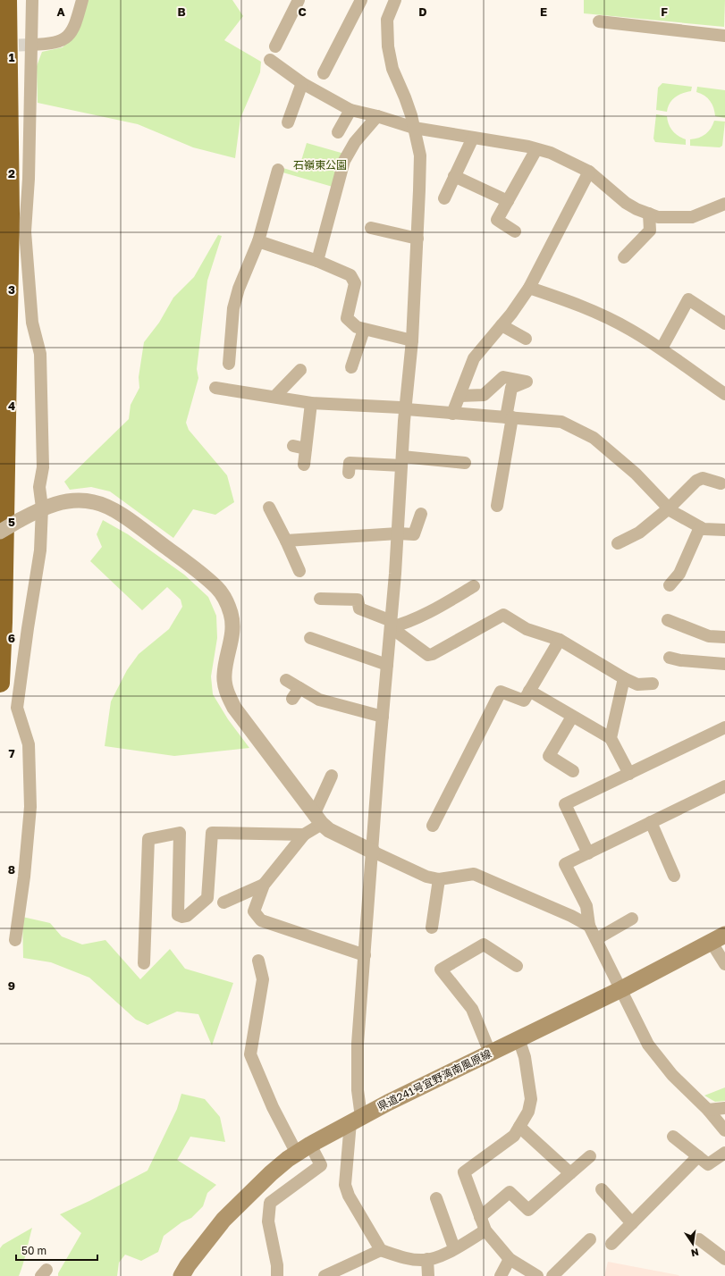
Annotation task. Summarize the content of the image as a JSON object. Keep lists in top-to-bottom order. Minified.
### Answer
{"streets":{"main road":["県道241号宜野湾南風原線"]},"parks":["石嶺東公園"],"scale_bar":"50 m","north":"bottom","grid":{"columns":["A","B","C","D","E","F"],"rows":["1","2","3","4","5","6","7","8","9"]}}
